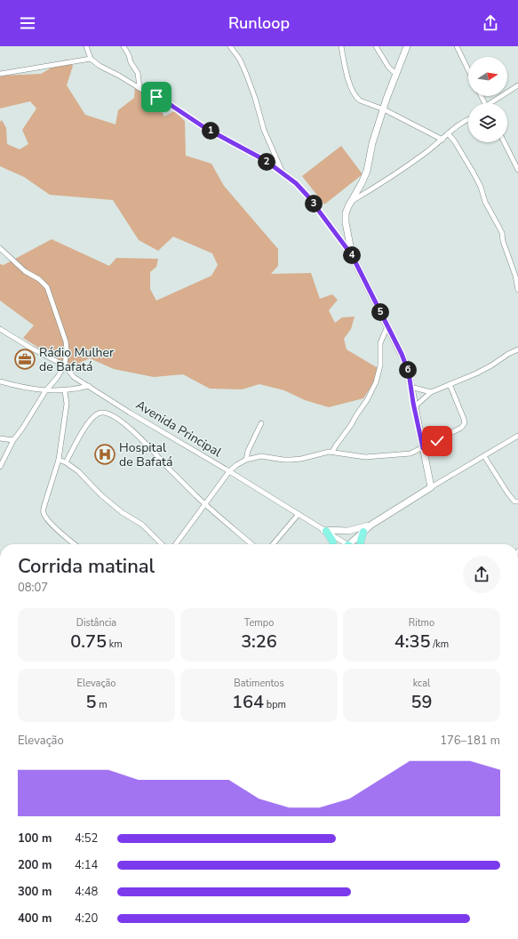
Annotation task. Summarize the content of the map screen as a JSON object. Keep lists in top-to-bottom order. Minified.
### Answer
{"streets":{"street":["Avenida Principal"]},"places":{"office":["Rádio Mulher de Bafatá"],"hospital":["Hospital de Bafatá"]},"north":"right","page":{"header":"Runloop","pins":["1","2","3","4","5","6"],"heading":["Corrida matinal","08:07"],"stats":[["Distância","0.75 km"],["Tempo","3:26"],["Ritmo","4:35 /km"],["Elevação","5 m"],["Batimentos","164 bpm"],["kcal","59"]],"chart":["Elevação","176–181 m"],"list":[{"name":"100 m","note":"4:52"},{"name":"200 m","note":"4:14"},{"name":"300 m","note":"4:48"},{"name":"400 m","note":"4:20"}]}}
